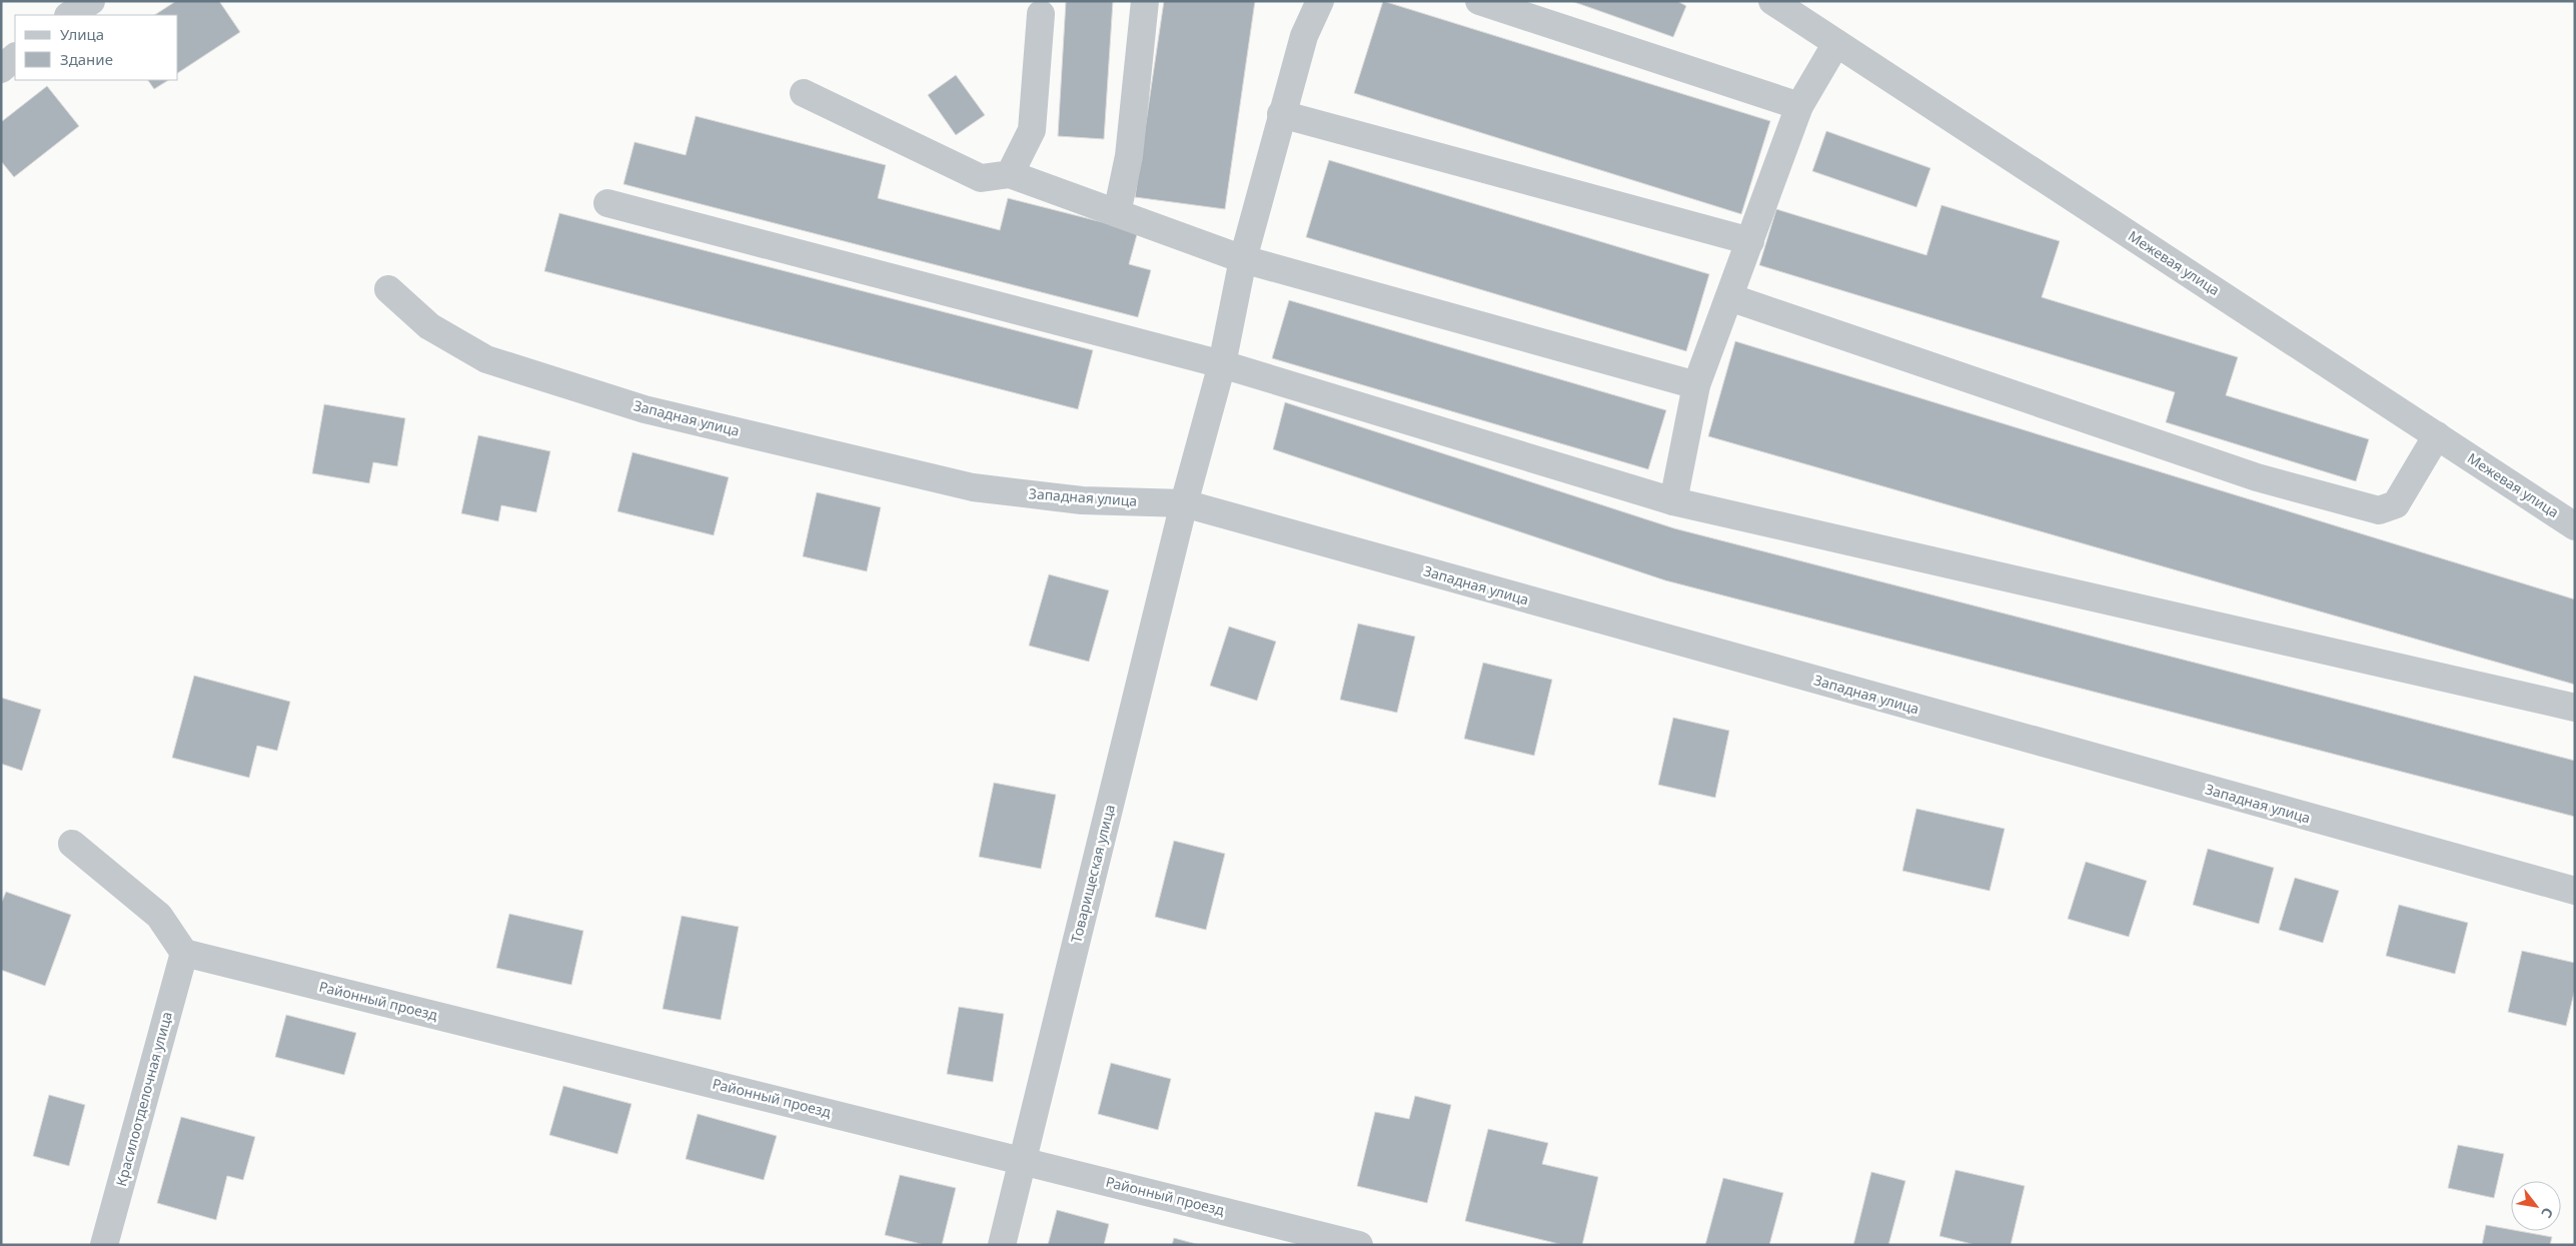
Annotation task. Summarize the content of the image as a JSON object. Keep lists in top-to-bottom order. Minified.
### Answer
{"streets":{"street":["Межевая улица","Западная улица","Товарищеская улица","Районный проезд","Красилоотделочная улица"]},"crossings":[["Западная улица","Товарищеская улица"],["Товарищеская улица","Районный проезд"],["Районный проезд","Красилоотделочная улица"]],"legend":["Улица","Здание"],"north":"bottom right"}
